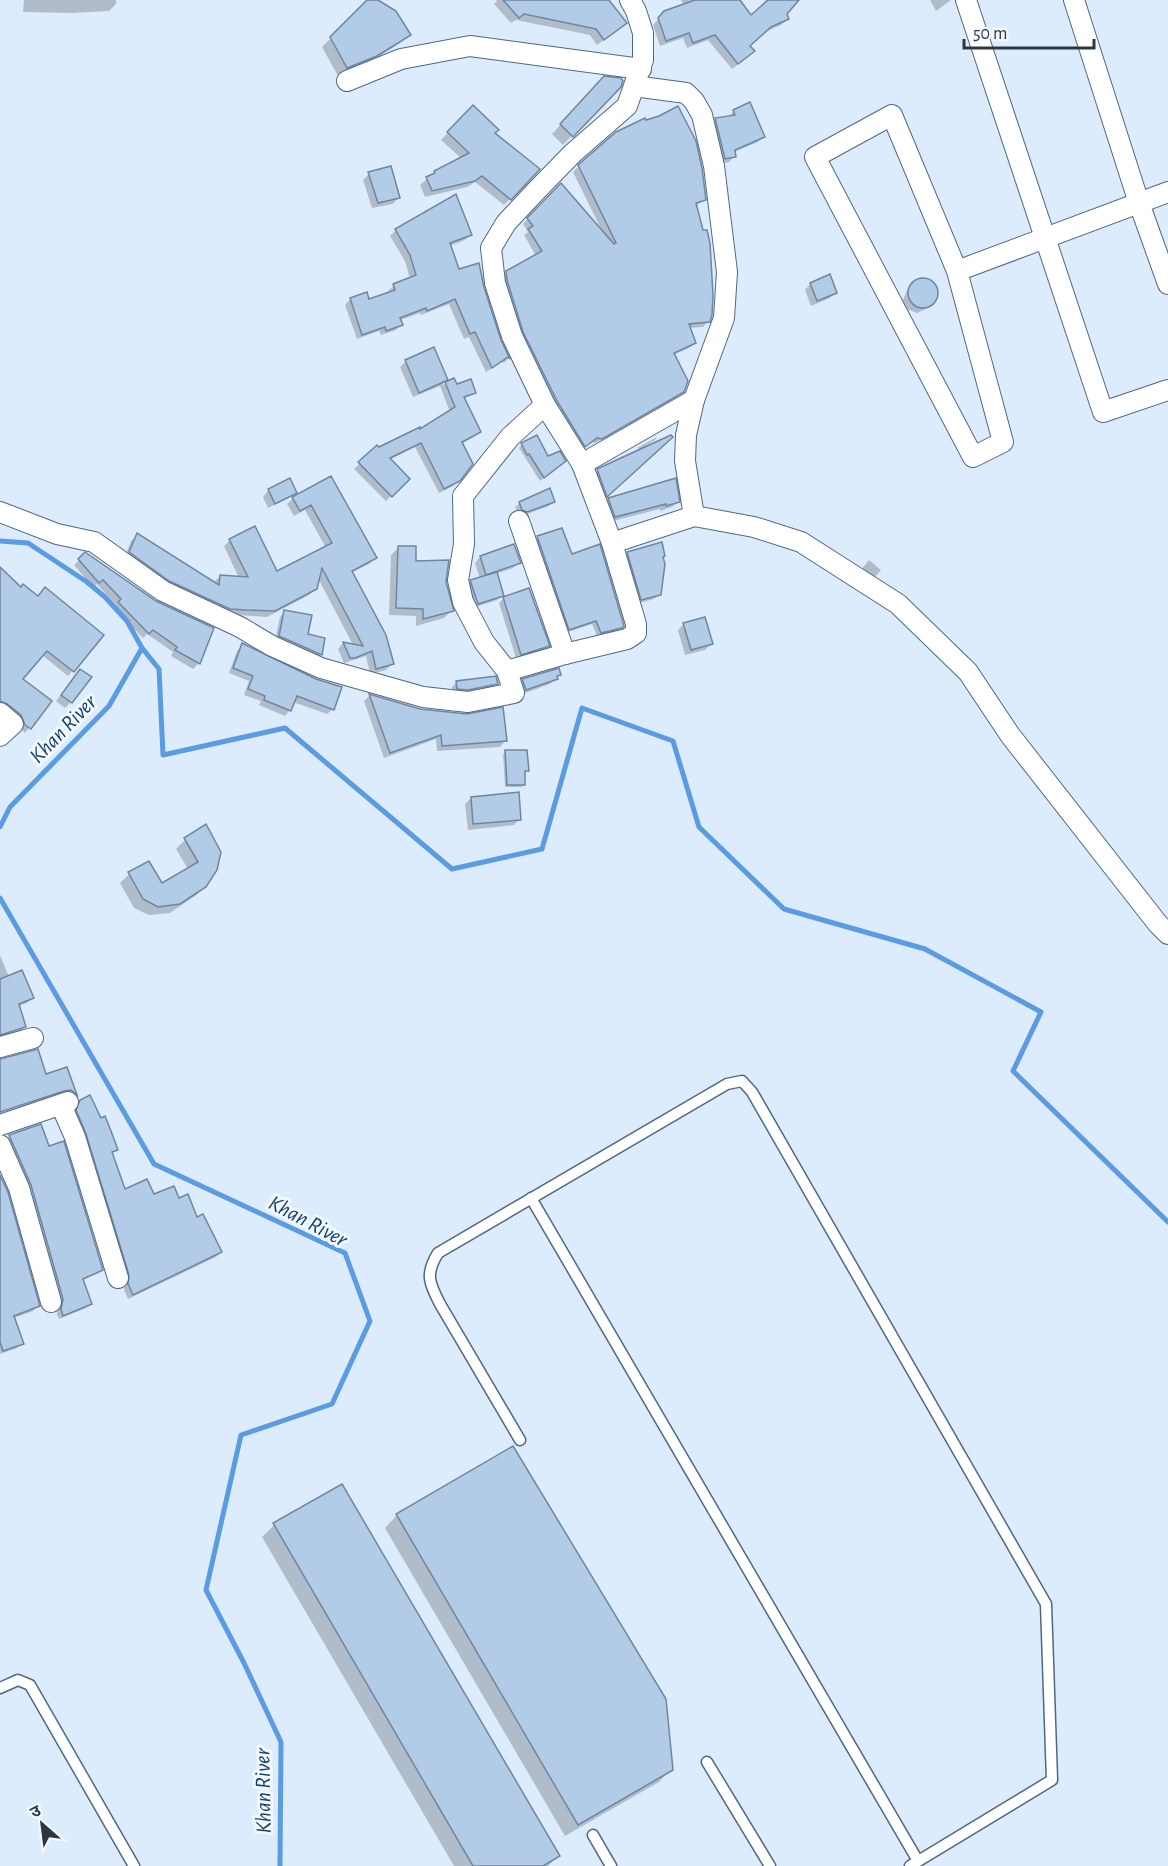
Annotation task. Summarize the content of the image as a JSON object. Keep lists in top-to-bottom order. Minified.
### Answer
{"water":["Khan River"],"scale_bar":"50 m","north":"top left"}
